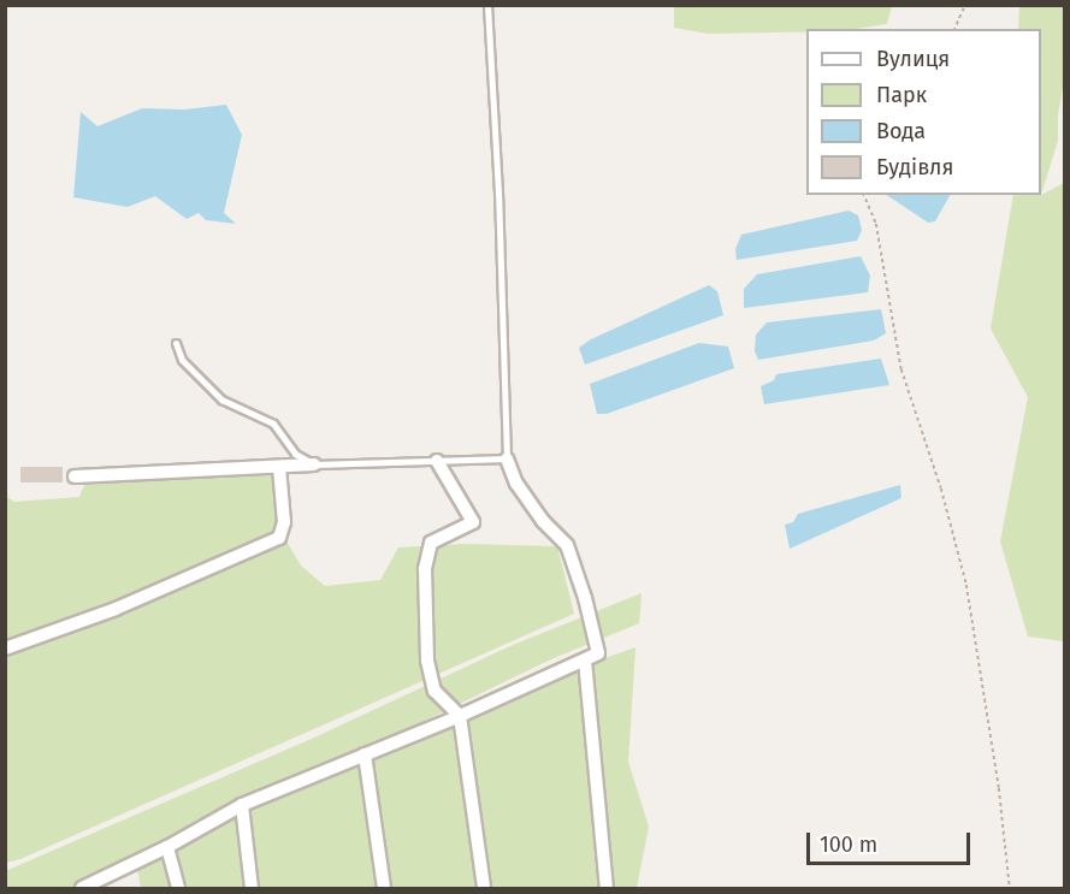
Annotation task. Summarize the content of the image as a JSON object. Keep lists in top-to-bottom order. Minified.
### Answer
{"legend":["Вулиця","Парк","Вода","Будівля"],"scale_bar":"100 m"}
